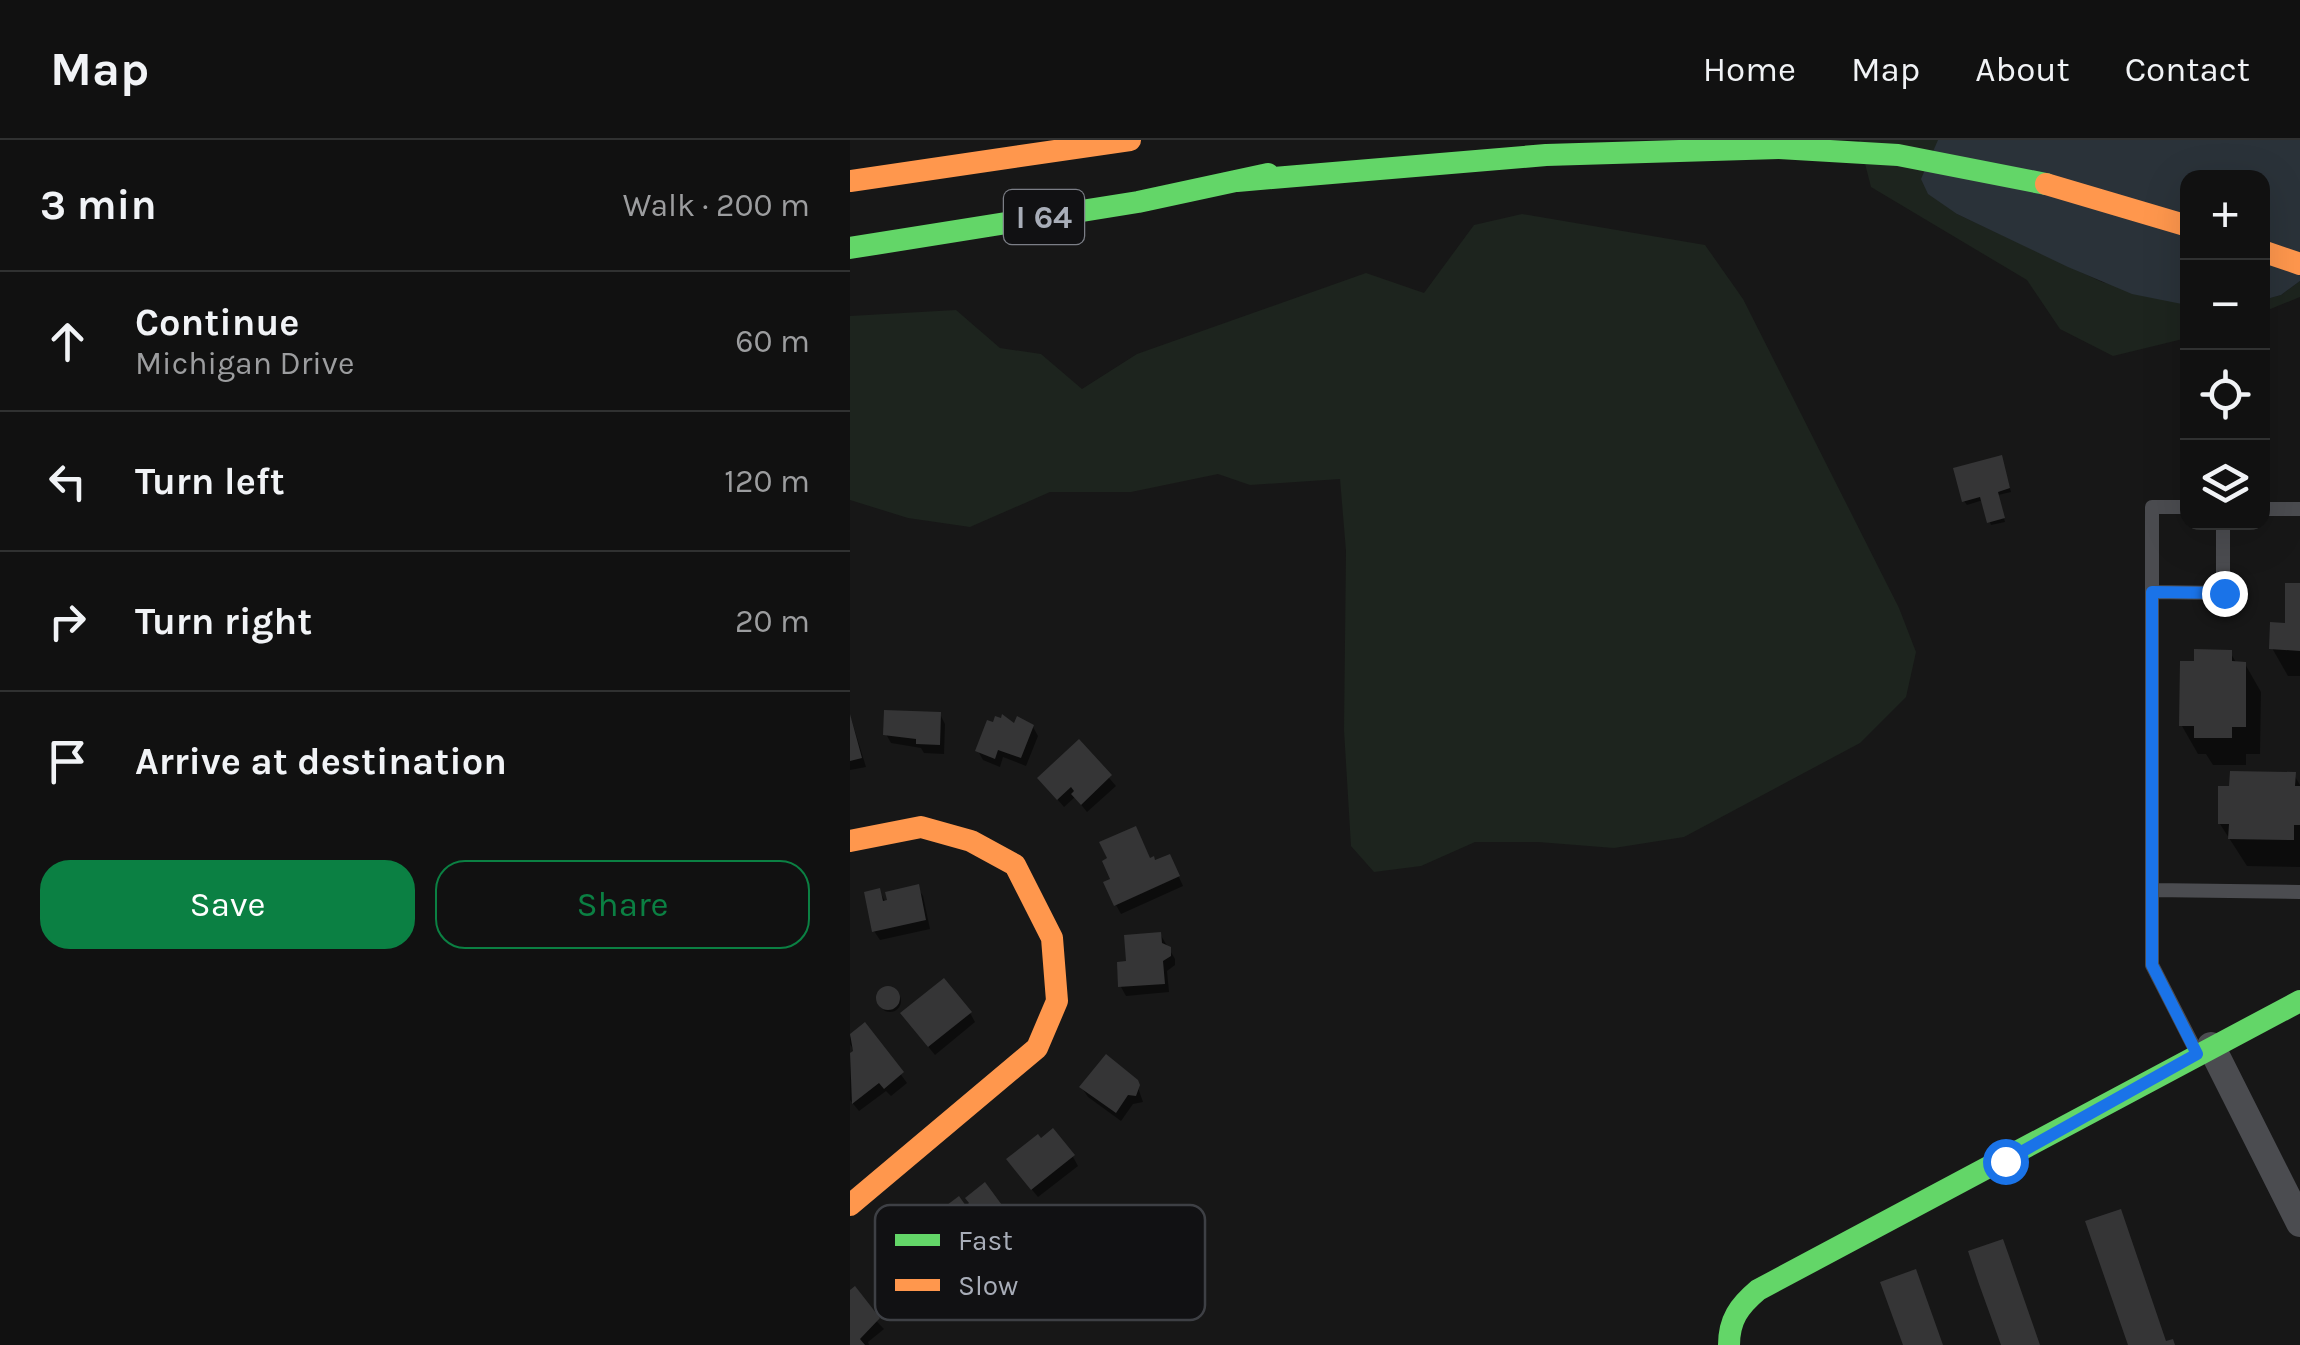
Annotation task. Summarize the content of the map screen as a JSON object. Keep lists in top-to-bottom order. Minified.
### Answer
{"streets":{"main road":["I 64"]},"legend":["Fast","Slow"],"page":{"header":"Map","nav":["Home","Map","About","Contact"],"heading":["3 min","Walk · 200 m"],"map_buttons":["+","−"],"list":[["Continue","Michigan Drive","60 m"],["Turn left","120 m"],["Turn right","20 m"],"Arrive at destination"],"buttons":["Save","Share"]}}
